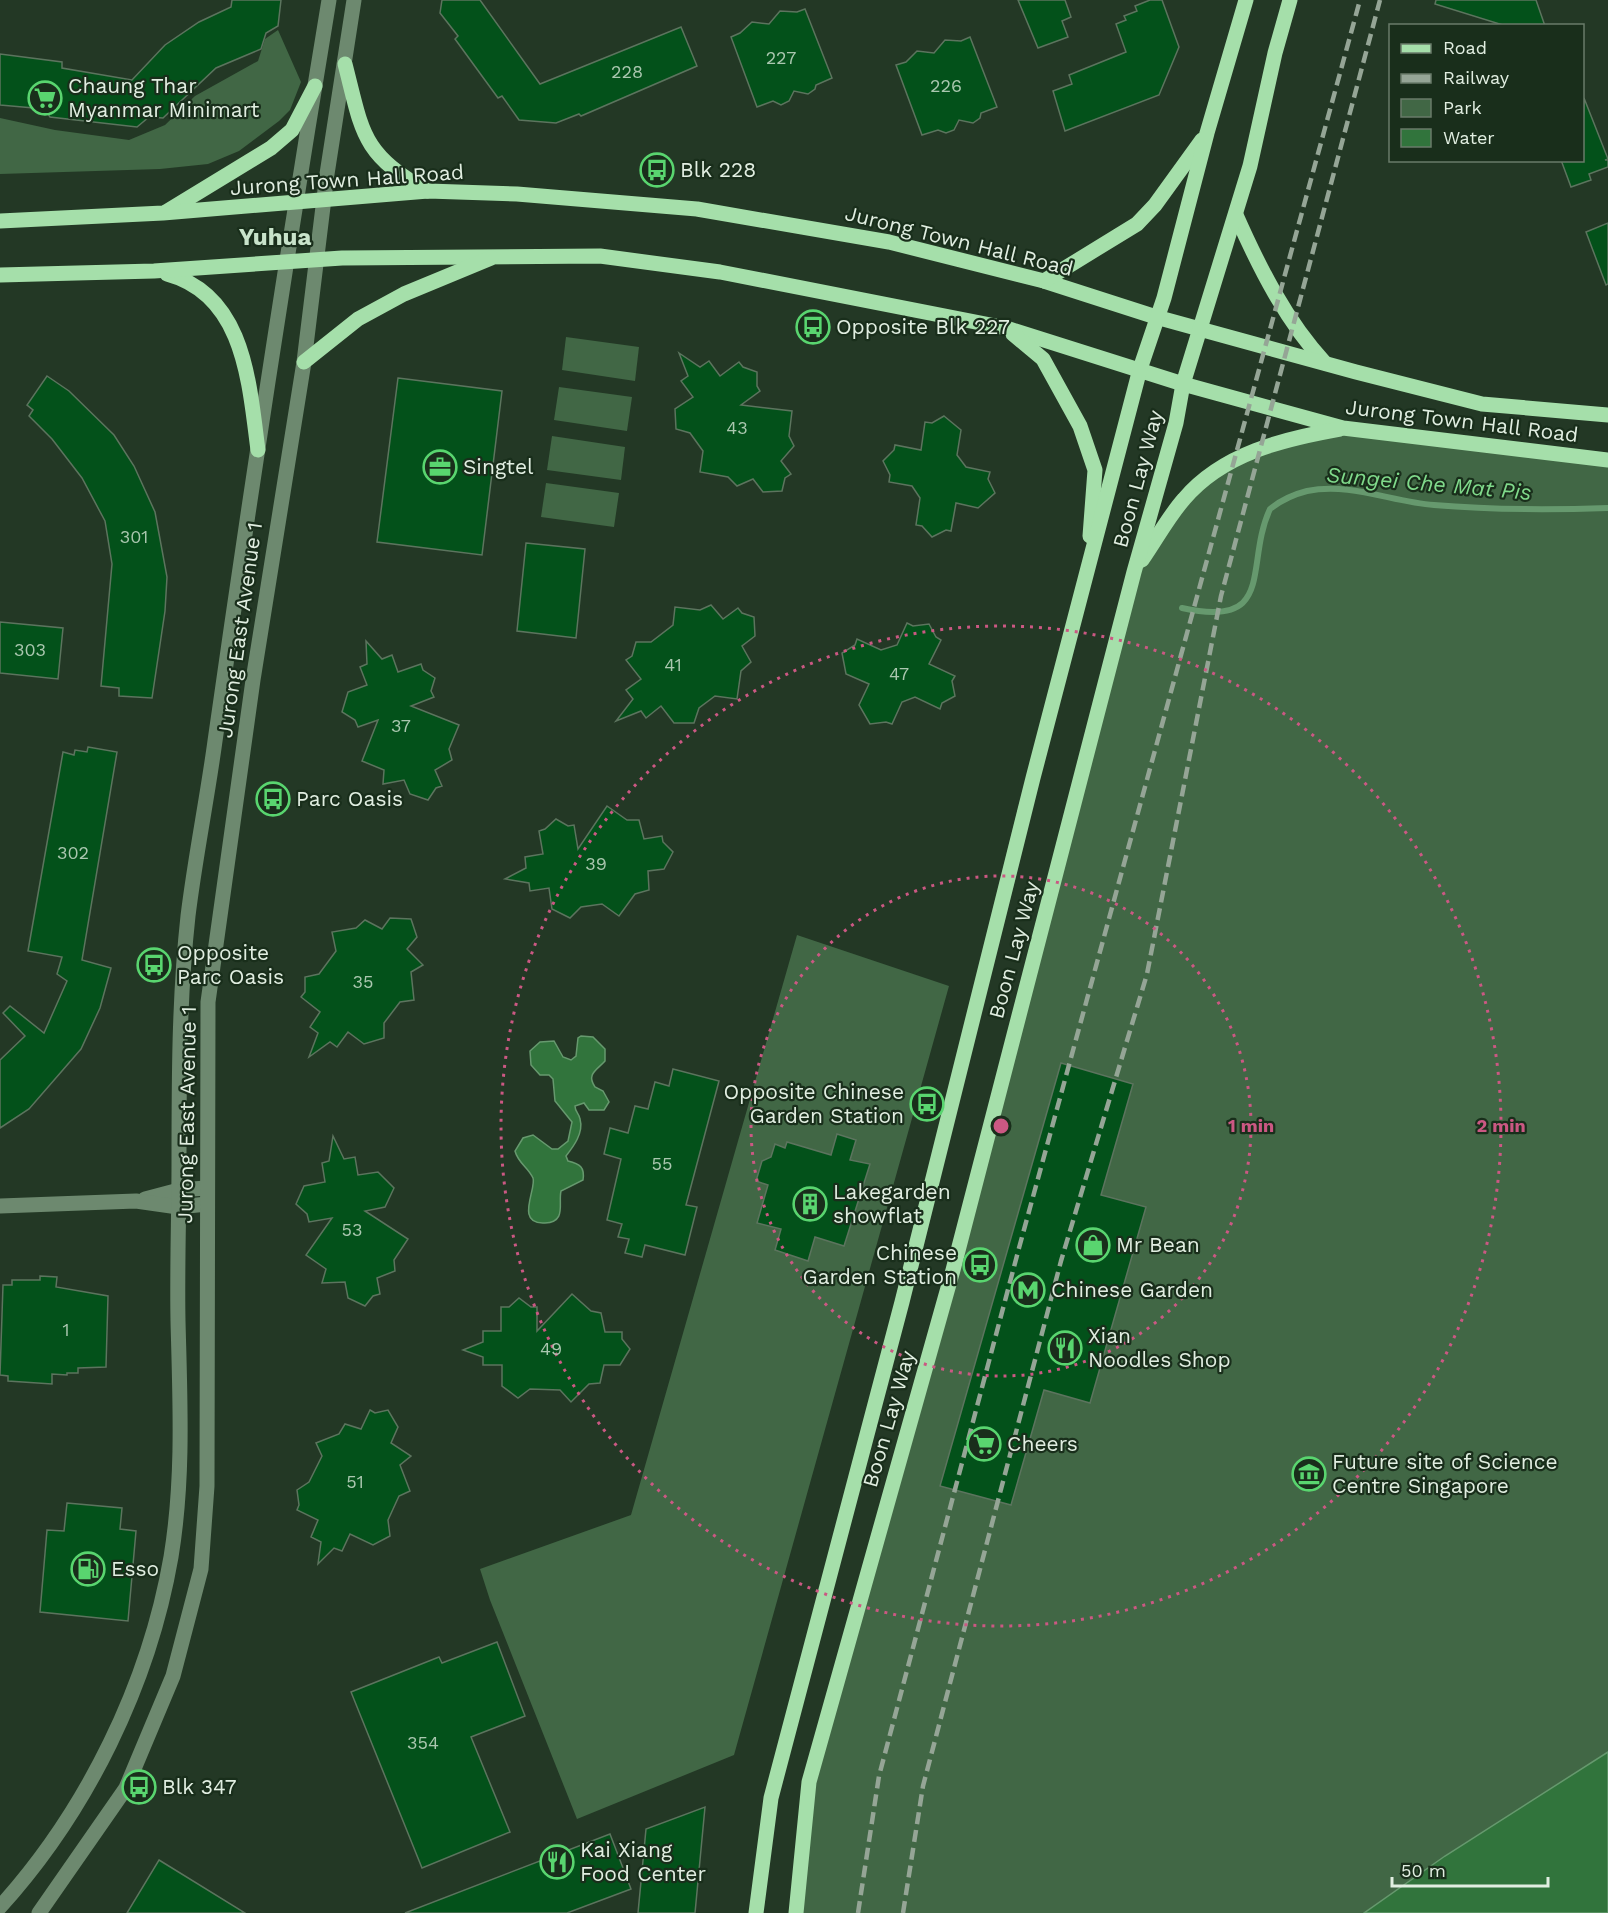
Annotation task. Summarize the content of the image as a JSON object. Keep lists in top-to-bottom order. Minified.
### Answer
{"streets":{"main road":["Jurong Town Hall Road","Boon Lay Way"],"street":["Jurong East Avenue 1"]},"crossings":[["Jurong Town Hall Road","Boon Lay Way"],["Jurong Town Hall Road","Jurong East Avenue 1"]],"districts":["Yuhua"],"water":["Sungei Che Mat Pis"],"places":{"supermarket":["Chaung Thar Myanmar Minimart","Cheers"],"bus stop":["Blk 228","Opposite Blk 227","Parc Oasis","Opposite Parc Oasis","Opposite Chinese Garden Station","Chinese Garden Station","Blk 347"],"office":["Singtel"],"building":["Lakegarden showflat"],"shop":["Mr Bean"],"metro station":["Chinese Garden"],"restaurant":["Xian Noodles Shop","Kai Xiang Food Center"],"museum":["Future site of Science Centre Singapore"],"fuel station":["Esso"]},"house_numbers":["227","228","226","43","301","303","41","47","37","302","39","35","55","53","1","49","51","354"],"legend":["Road","Railway","Park","Water"],"scale_bar":"50 m","rings":["1 min","2 min"]}
